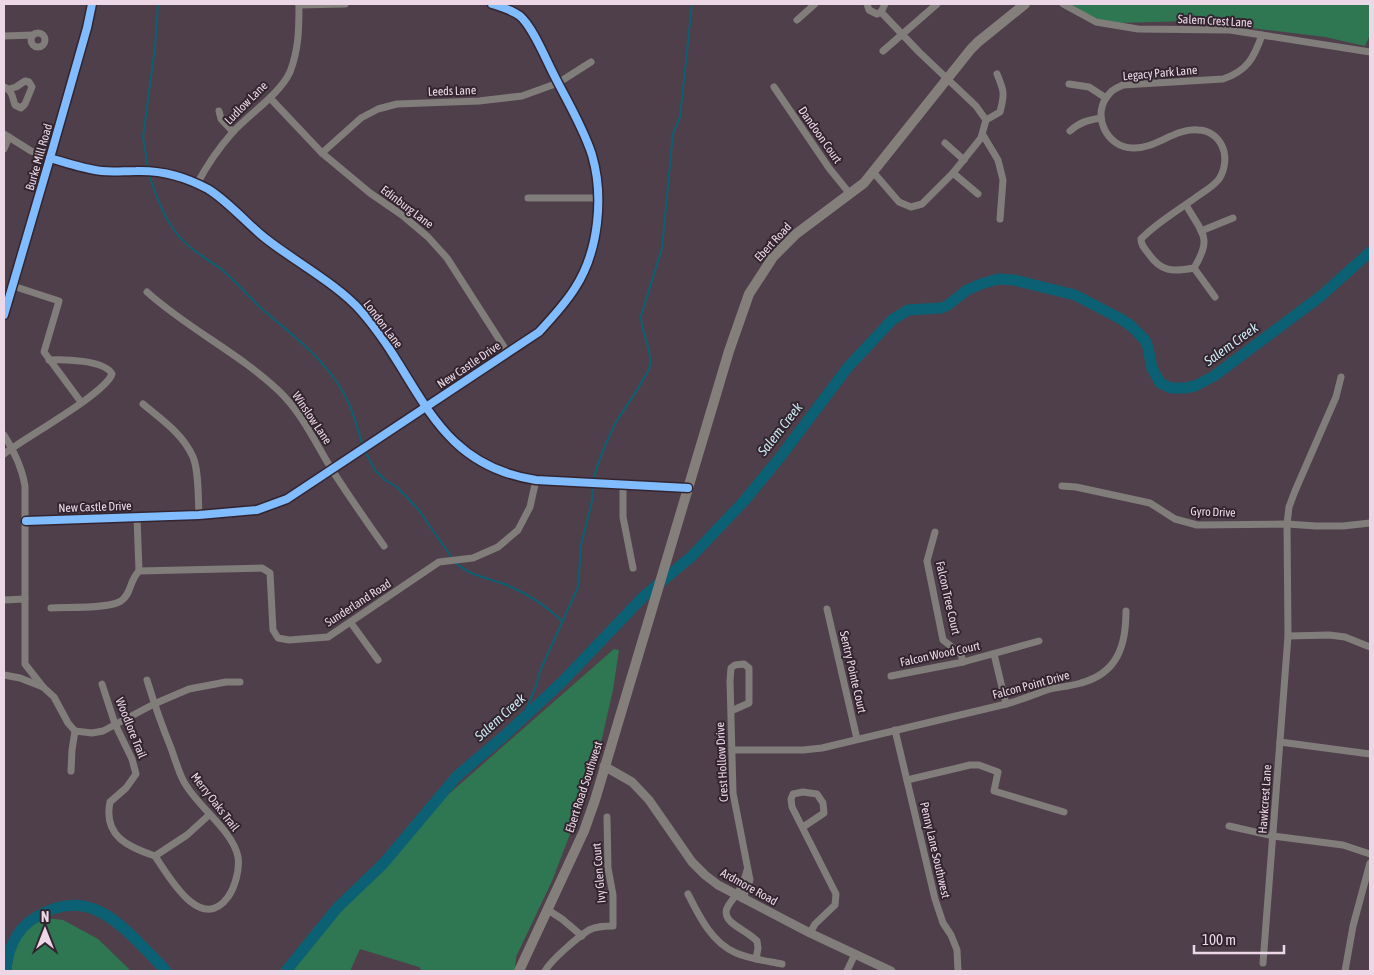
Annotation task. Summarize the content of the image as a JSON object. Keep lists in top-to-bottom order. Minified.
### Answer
{"streets":{"main road":["Ebert Road","Ebert Road Southwest"],"street":["Salem Crest Lane","Legacy Park Lane","Leeds Lane","Ludlow Lane","Dandoon Court","Burke Mill Road","Edinburg Lane","London Lane","New Castle Drive","Winslow Lane","Gyro Drive","Falcon Tree Court","Sunderland Road","Falcon Wood Court","Sentry Pointe Court","Falcon Point Drive","Woodlore Trail","Crest Hollow Drive","Hawkcrest Lane","Merry Oaks Trail","Penny Lane Southwest","Ivy Glen Court","Ardmore Road"]},"crossings":[["Salem Crest Lane","Legacy Park Lane"],["Leeds Lane","Edinburg Lane"],["Leeds Lane","New Castle Drive"],["Ludlow Lane","Edinburg Lane"],["Ludlow Lane","London Lane"],["Dandoon Court","Ebert Road"],["Burke Mill Road","London Lane"],["Edinburg Lane","New Castle Drive"],["Ebert Road","London Lane"],["Ebert Road","Ebert Road Southwest"],["London Lane","New Castle Drive"],["London Lane","Sunderland Road"],["New Castle Drive","Winslow Lane"],["Gyro Drive","Hawkcrest Lane"],["Falcon Tree Court","Falcon Wood Court"],["Sentry Pointe Court","Falcon Point Drive"],["Falcon Point Drive","Crest Hollow Drive"],["Falcon Point Drive","Penny Lane Southwest"],["Woodlore Trail","Merry Oaks Trail"],["Crest Hollow Drive","Ardmore Road"],["Ebert Road Southwest","Ardmore Road"]],"water":["Salem Creek"],"scale_bar":"100 m","north":"top"}
